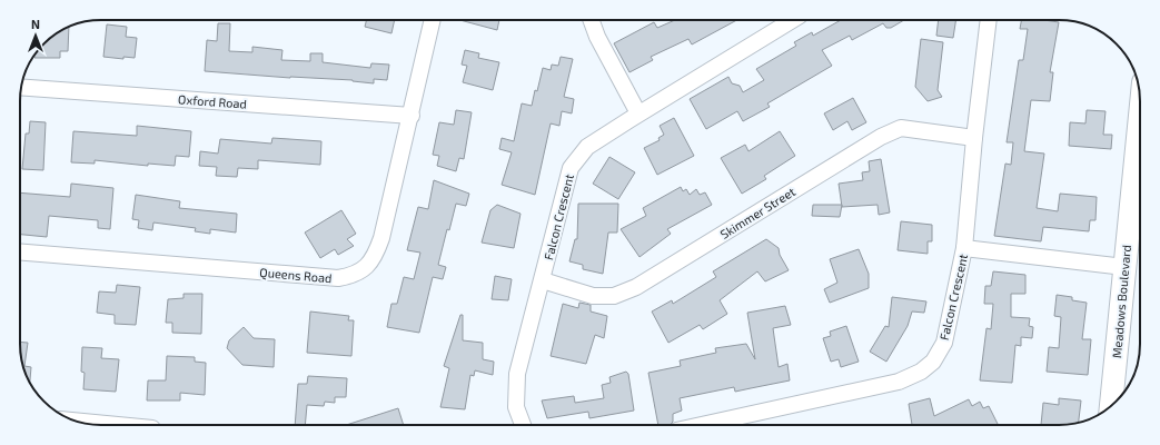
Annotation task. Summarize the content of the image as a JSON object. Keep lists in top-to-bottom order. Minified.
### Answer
{"streets":{"street":["Oxford Road","Skimmer Street","Falcon Crescent","Queens Road","Meadows Boulevard"]},"crossings":[["Oxford Road","Queens Road"],["Skimmer Street","Falcon Crescent"]],"north":"top"}
